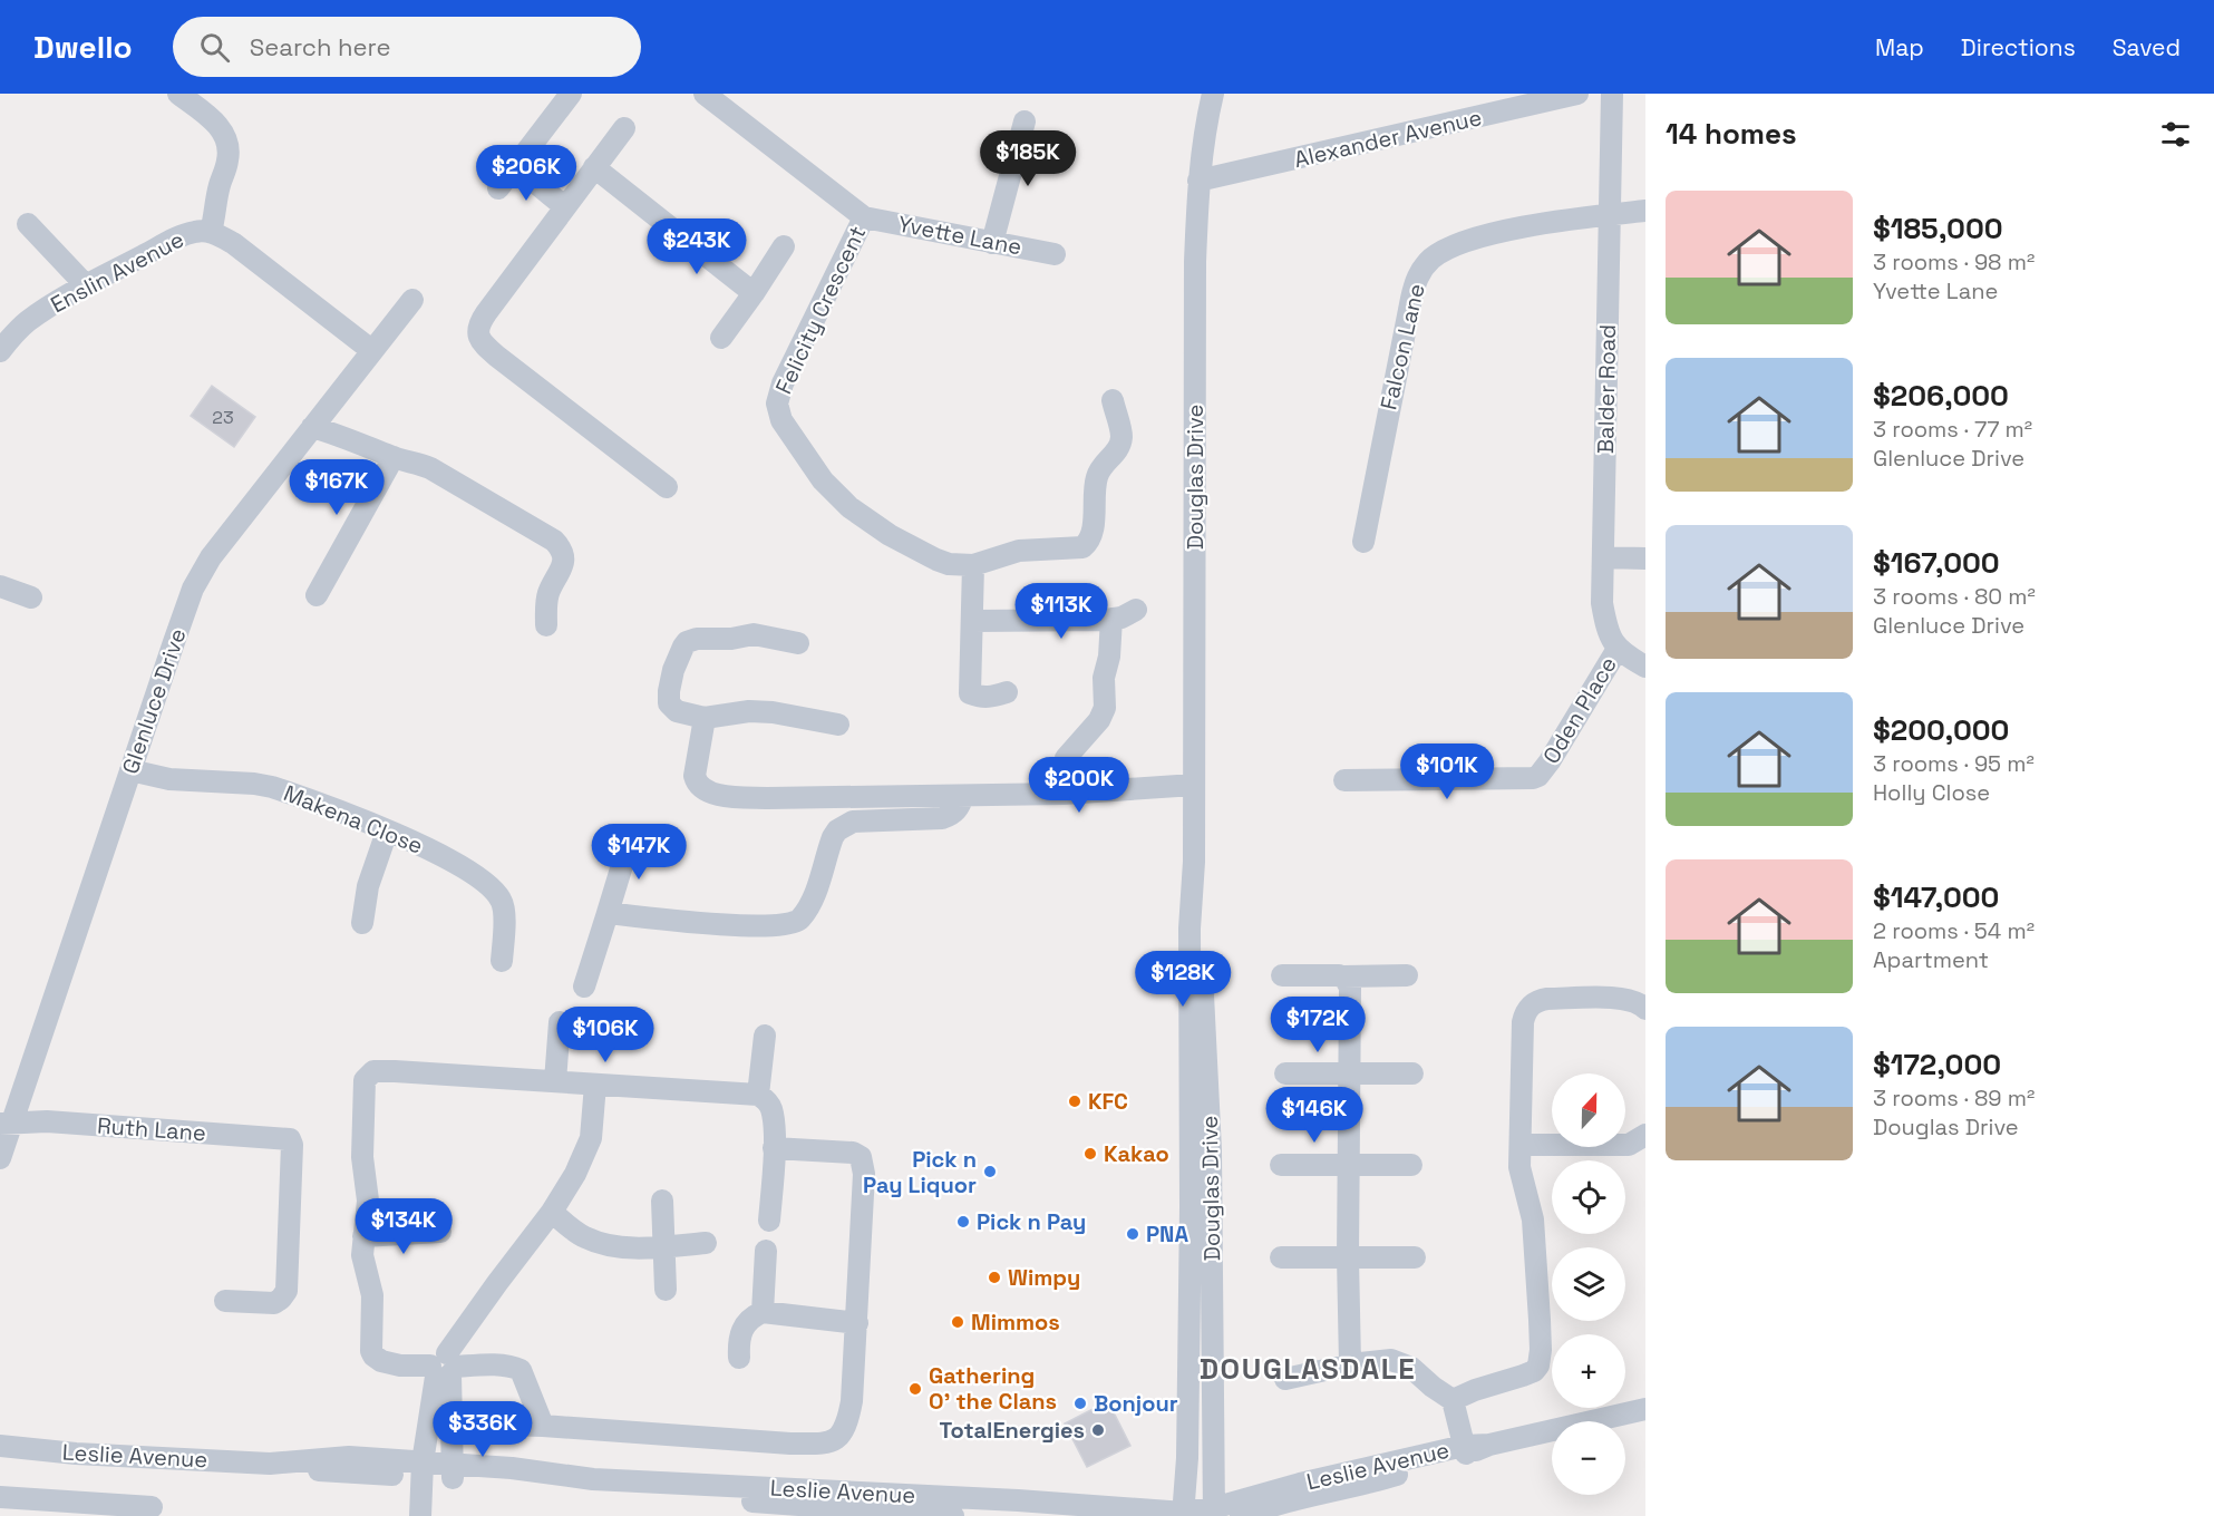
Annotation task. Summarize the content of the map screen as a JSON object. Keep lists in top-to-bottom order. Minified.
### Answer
{"streets":{"street":["Alexander Avenue","Yvette Lane","Enslin Avenue","Felicity Crescent","Falcon Lane","Balder Road","Douglas Drive","Glenluce Drive","Oden Place","Makena Close","Ruth Lane","Leslie Avenue"]},"crossings":[["Alexander Avenue","Douglas Drive"],["Yvette Lane","Felicity Crescent"],["Enslin Avenue","Glenluce Drive"],["Falcon Lane","Balder Road"],["Balder Road","Oden Place"],["Douglas Drive","Leslie Avenue"],["Glenluce Drive","Makena Close"],["Glenluce Drive","Ruth Lane"]],"districts":["DOUGLASDALE"],"places":["KFC","Kakao","Pick n Pay Liquor","Pick n Pay","PNA","Wimpy","Mimmos","Gathering O' the Clans","Bonjour","TotalEnergies"],"house_numbers":["23"],"north":"top","page":{"header":"Dwello","search":"Search here","nav":["Map","Directions","Saved"],"heading":"14 homes","price":["$185K","$206K","$243K","$167K","$113K","$101K","$200K","$147K","$128K","$172K","$106K","$146K","$134K","$336K"],"list":[{"name":"$185,000","note":"3 rooms · 98 m² · Yvette Lane"},{"name":"$206,000","note":"3 rooms · 77 m² · Glenluce Drive"},{"name":"$167,000","note":"3 rooms · 80 m² · Glenluce Drive"},{"name":"$200,000","note":"3 rooms · 95 m² · Holly Close"},{"name":"$147,000","note":"2 rooms · 54 m² · Apartment"},{"name":"$172,000","note":"3 rooms · 89 m² · Douglas Drive"}],"map_buttons":["+","−"]}}
